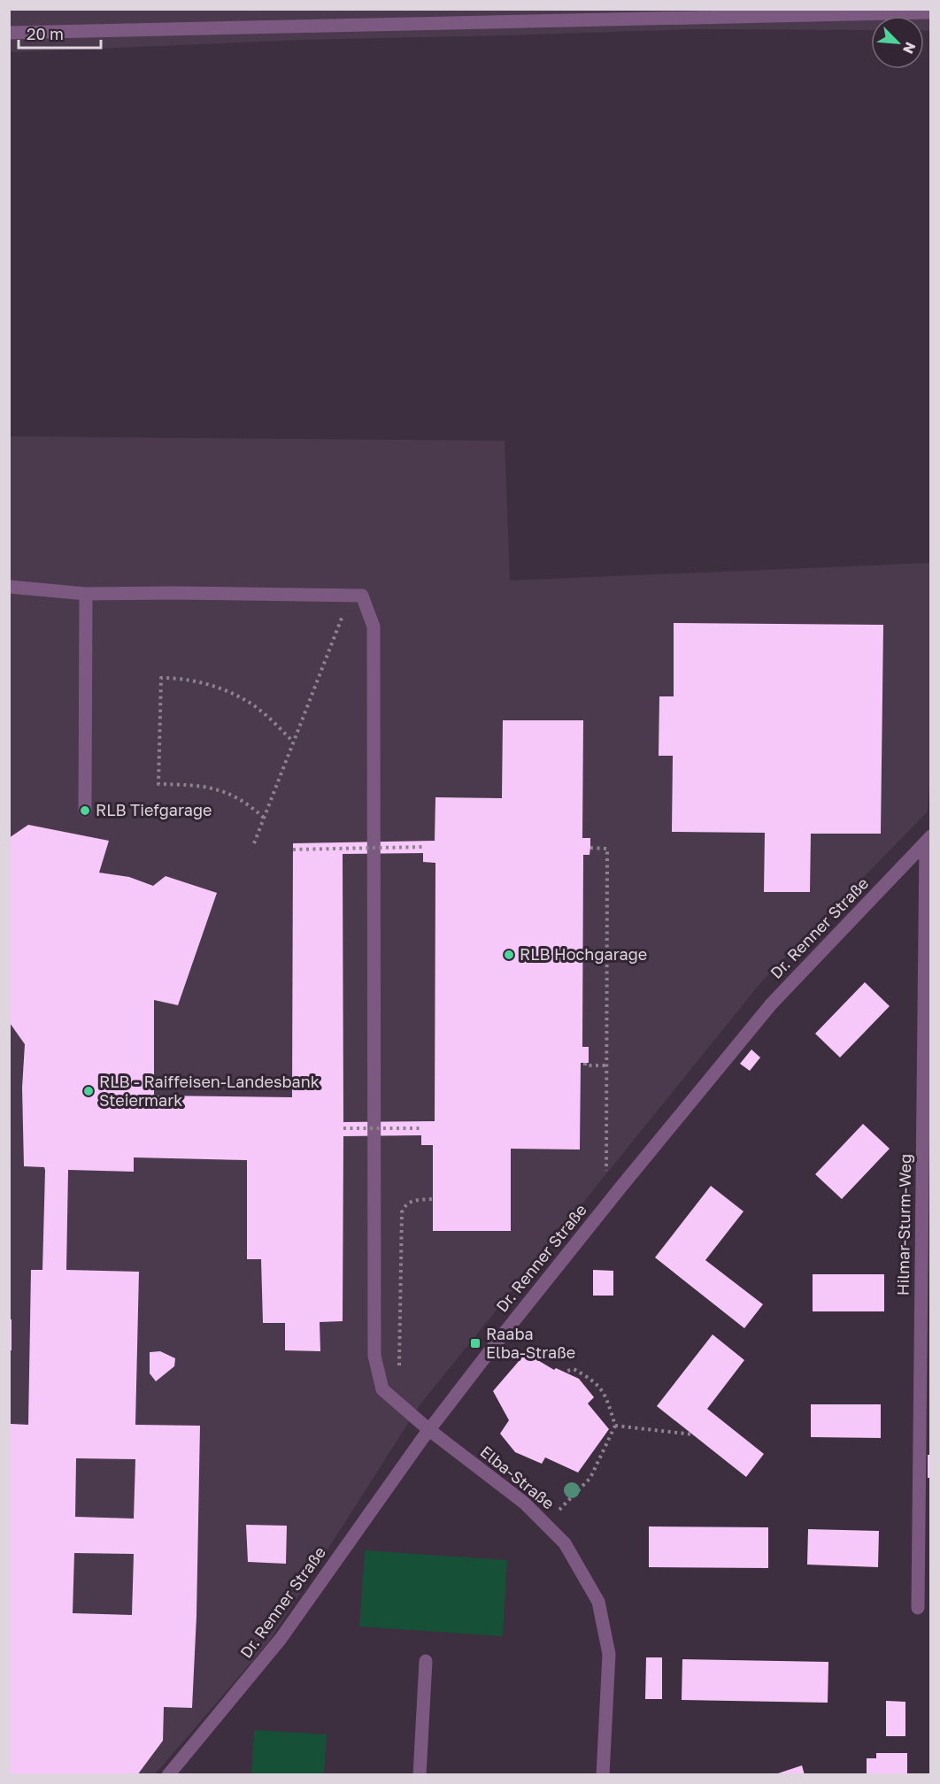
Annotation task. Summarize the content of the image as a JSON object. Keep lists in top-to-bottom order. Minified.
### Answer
{"streets":{"street":["Dr. Renner Straße","Hilmar-Sturm-Weg","Elba-Straße"]},"crossings":[["Dr. Renner Straße","Hilmar-Sturm-Weg"],["Dr. Renner Straße","Elba-Straße"]],"places":{"other":["RLB Tiefgarage","RLB Hochgarage","RLB - Raiffeisen-Landesbank Steiermark"],"transit":["Raaba Elba-Straße"]},"scale_bar":"20 m","north":"bottom right"}
